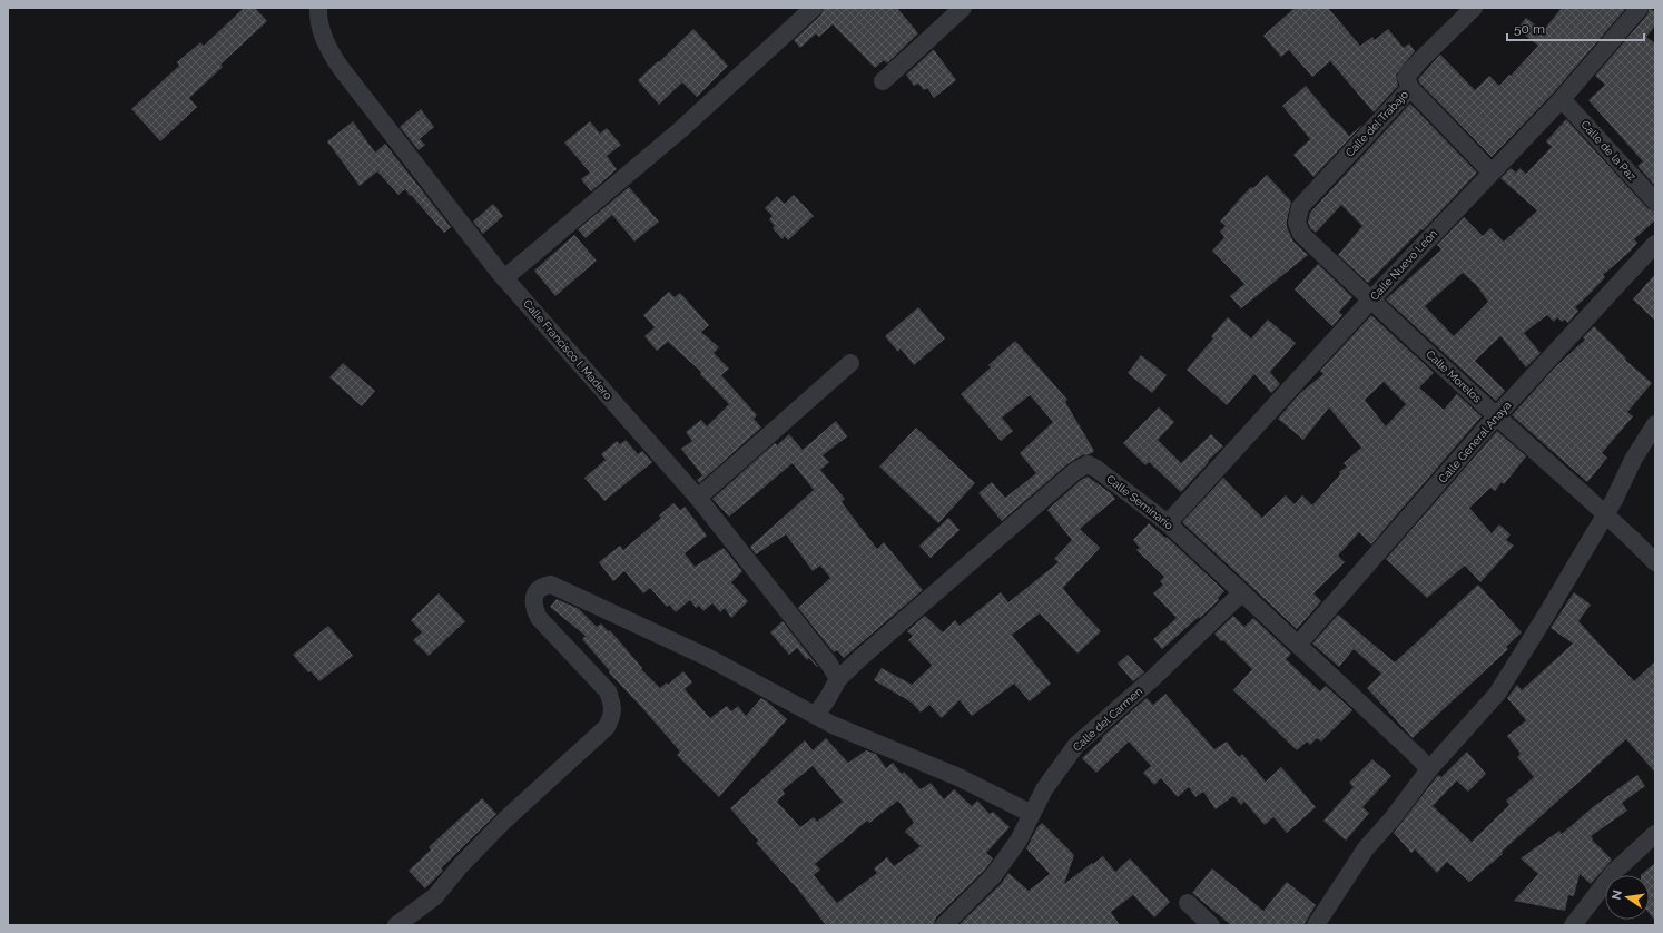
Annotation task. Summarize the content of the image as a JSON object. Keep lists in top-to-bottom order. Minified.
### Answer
{"streets":{"street":["Calle del Trabajo","Calle de la Paz","Calle Nuevo León","Calle Francisco I. Madero","Calle Morelos","Calle General Anaya","Calle Seminario","Calle del Carmen"]},"crossings":[["Calle del Trabajo","Calle Morelos"],["Calle de la Paz","Calle Nuevo León"],["Calle Nuevo León","Calle Morelos"],["Calle Nuevo León","Calle Seminario"],["Calle Francisco I. Madero","Calle Seminario"],["Calle Morelos","Calle General Anaya"],["Calle General Anaya","Calle Seminario"],["Calle Seminario","Calle del Carmen"]],"scale_bar":"50 m","north":"left"}
